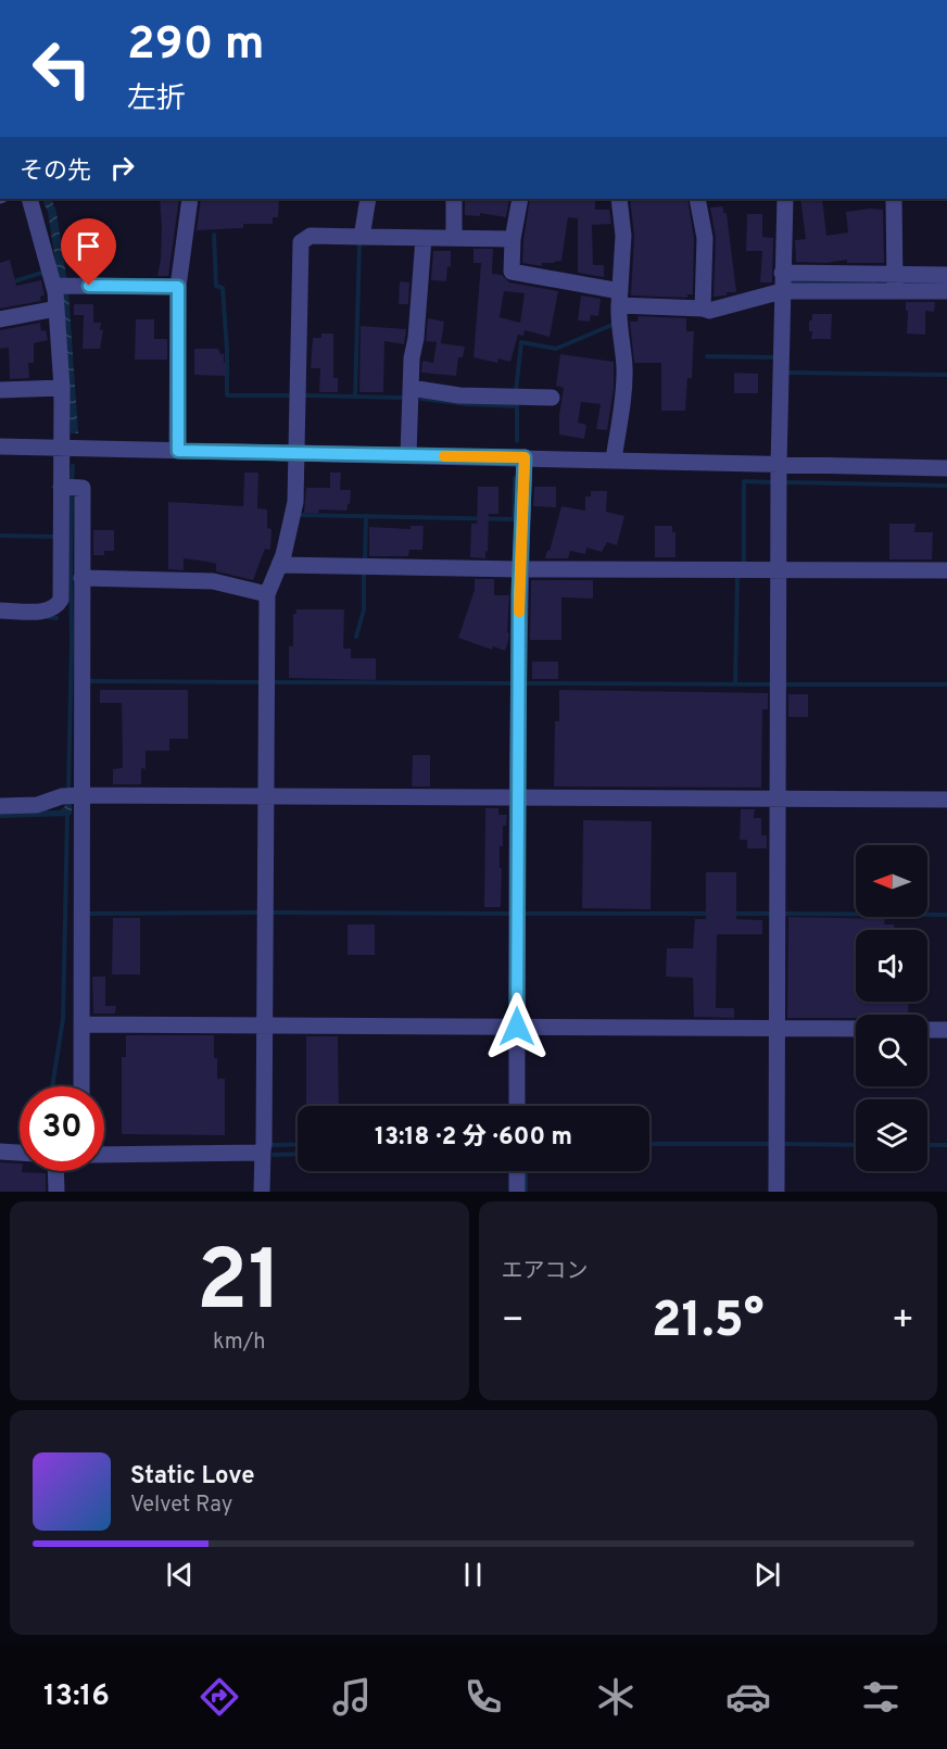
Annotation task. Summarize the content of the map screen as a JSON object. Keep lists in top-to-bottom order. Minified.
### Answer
{"north":"left","page":{"turn":["290 m","左折"],"then":"その先","limit":"30","trip":"13:18 · 2 分 · 600 m","tile":[["21","km/h"],"エアコン"],"heat":["−","21.5°","+"],"song":["Static Love","Velvet Ray"],"tabs":"13:16"}}
